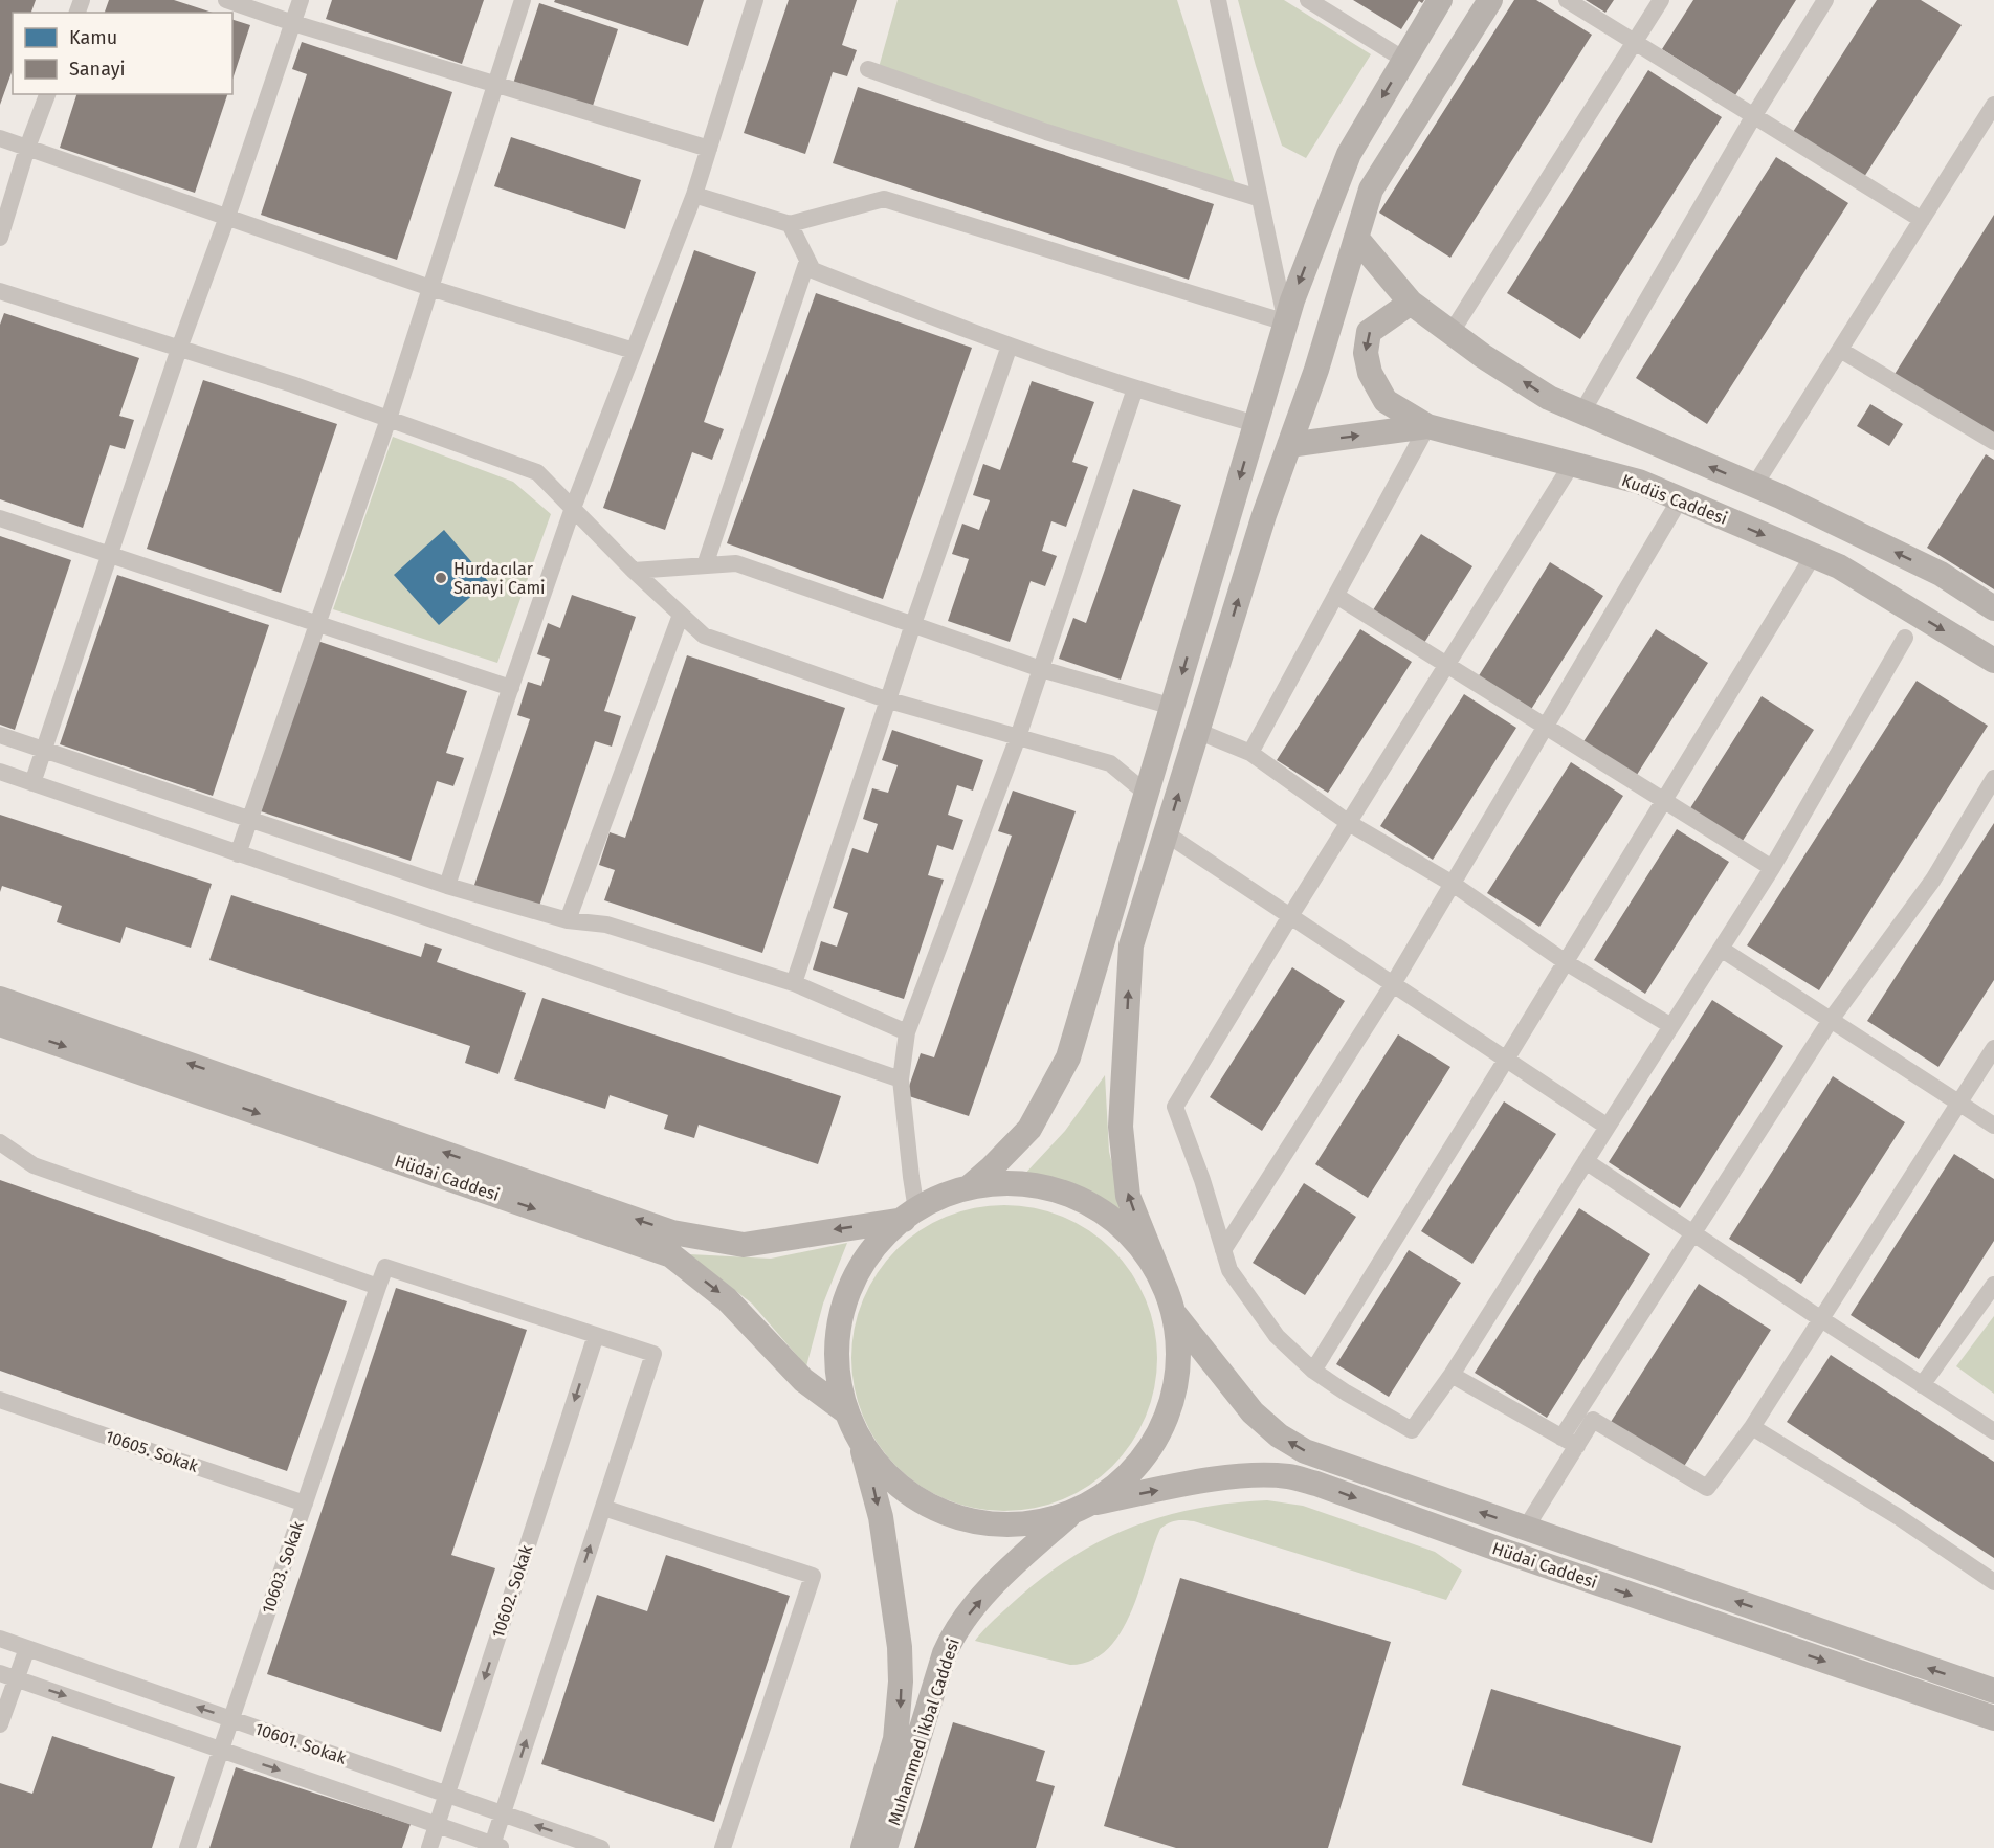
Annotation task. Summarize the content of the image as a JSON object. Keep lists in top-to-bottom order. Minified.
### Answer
{"streets":{"street":["Kudüs Caddesi","Hüdai Caddesi","10605. Sokak","10603. Sokak","10602. Sokak","Muhammed İkbal Caddesi","10601. Sokak"]},"crossings":[["Hüdai Caddesi","Muhammed İkbal Caddesi"],["10605. Sokak","10603. Sokak"],["10603. Sokak","10601. Sokak"],["10602. Sokak","10601. Sokak"]],"places":["Hurdacılar Sanayi Cami"],"legend":["Kamu","Sanayi"]}
